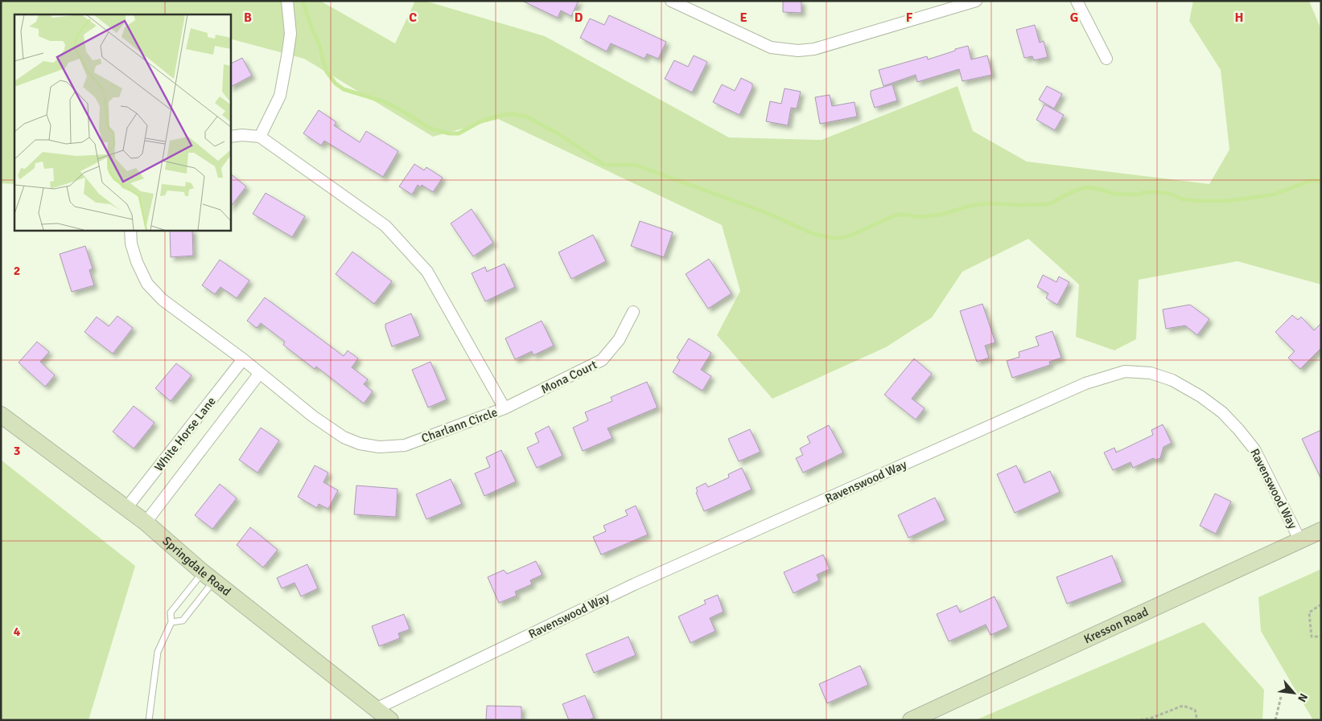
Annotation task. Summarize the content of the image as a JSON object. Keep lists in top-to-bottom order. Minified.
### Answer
{"streets":{"main road":["Springdale Road","Kresson Road"],"street":["Mona Court","Charlann Circle","White Horse Lane","Ravenswood Way"]},"crossings":[["Mona Court","Charlann Circle"],["Charlann Circle","White Horse Lane"],["White Horse Lane","Springdale Road"],["Ravenswood Way","Springdale Road"],["Ravenswood Way","Kresson Road"]],"north":"bottom right","grid":{"columns":["B","C","D","E","F","G","H"],"rows":["2","3","4"]}}
